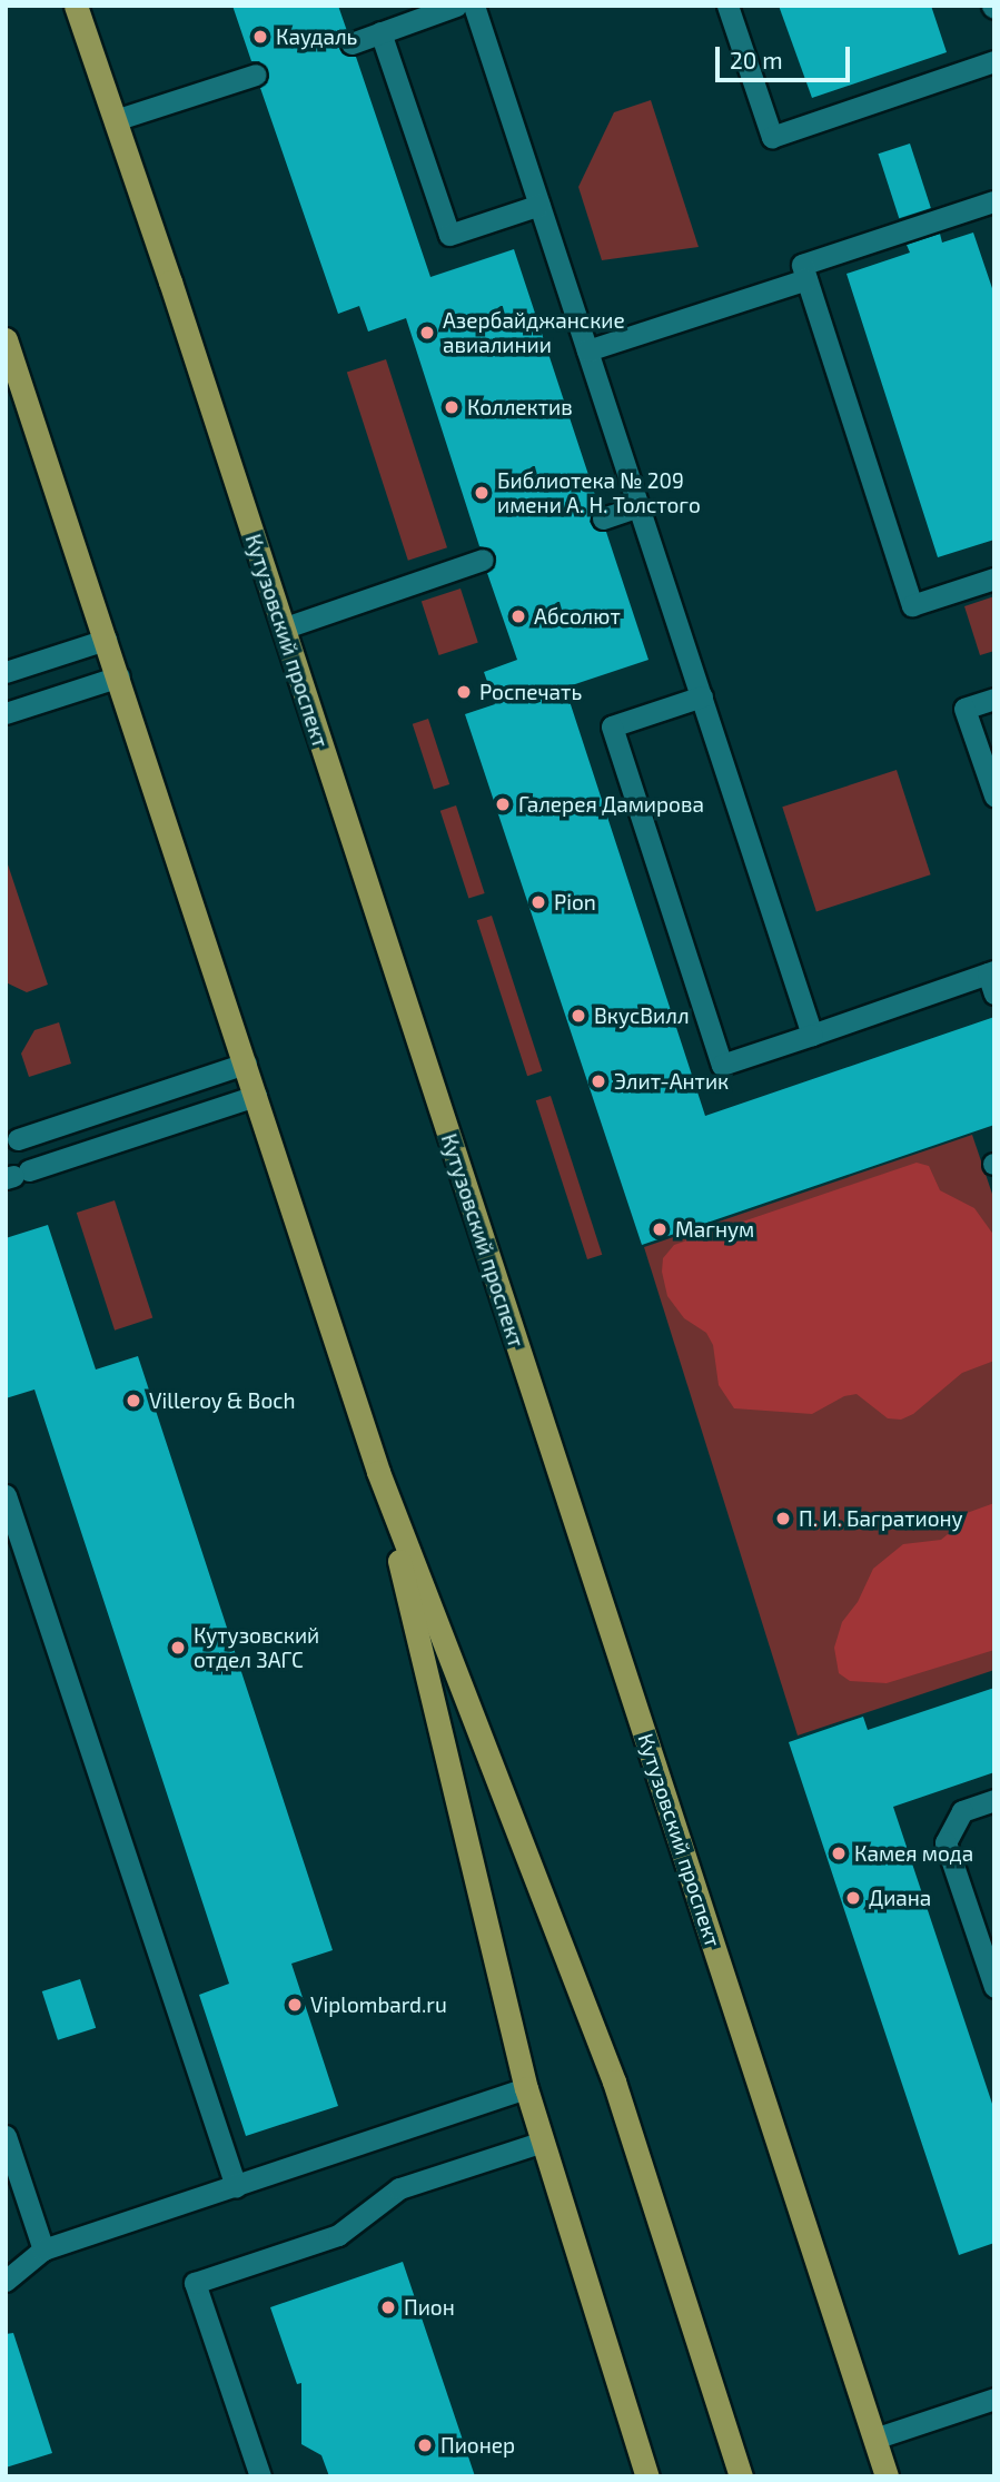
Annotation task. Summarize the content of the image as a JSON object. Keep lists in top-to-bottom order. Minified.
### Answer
{"streets":{"main road":["Кутузовский проспект"]},"places":["Каудаль","Азербайджанские авиалинии","Коллектив","Библиотека № 209 имени А. Н. Толстого","Абсолют","Роспечать","Галерея Дамирова","Pion","ВкусВилл","Элит-Антик","Магнум","Villeroy & Boch","П. И. Багратиону","Кутузовский отдел ЗАГС","Камея мода","Диана","Viplombard.ru","Пион","Пионер"],"scale_bar":"20 m"}
